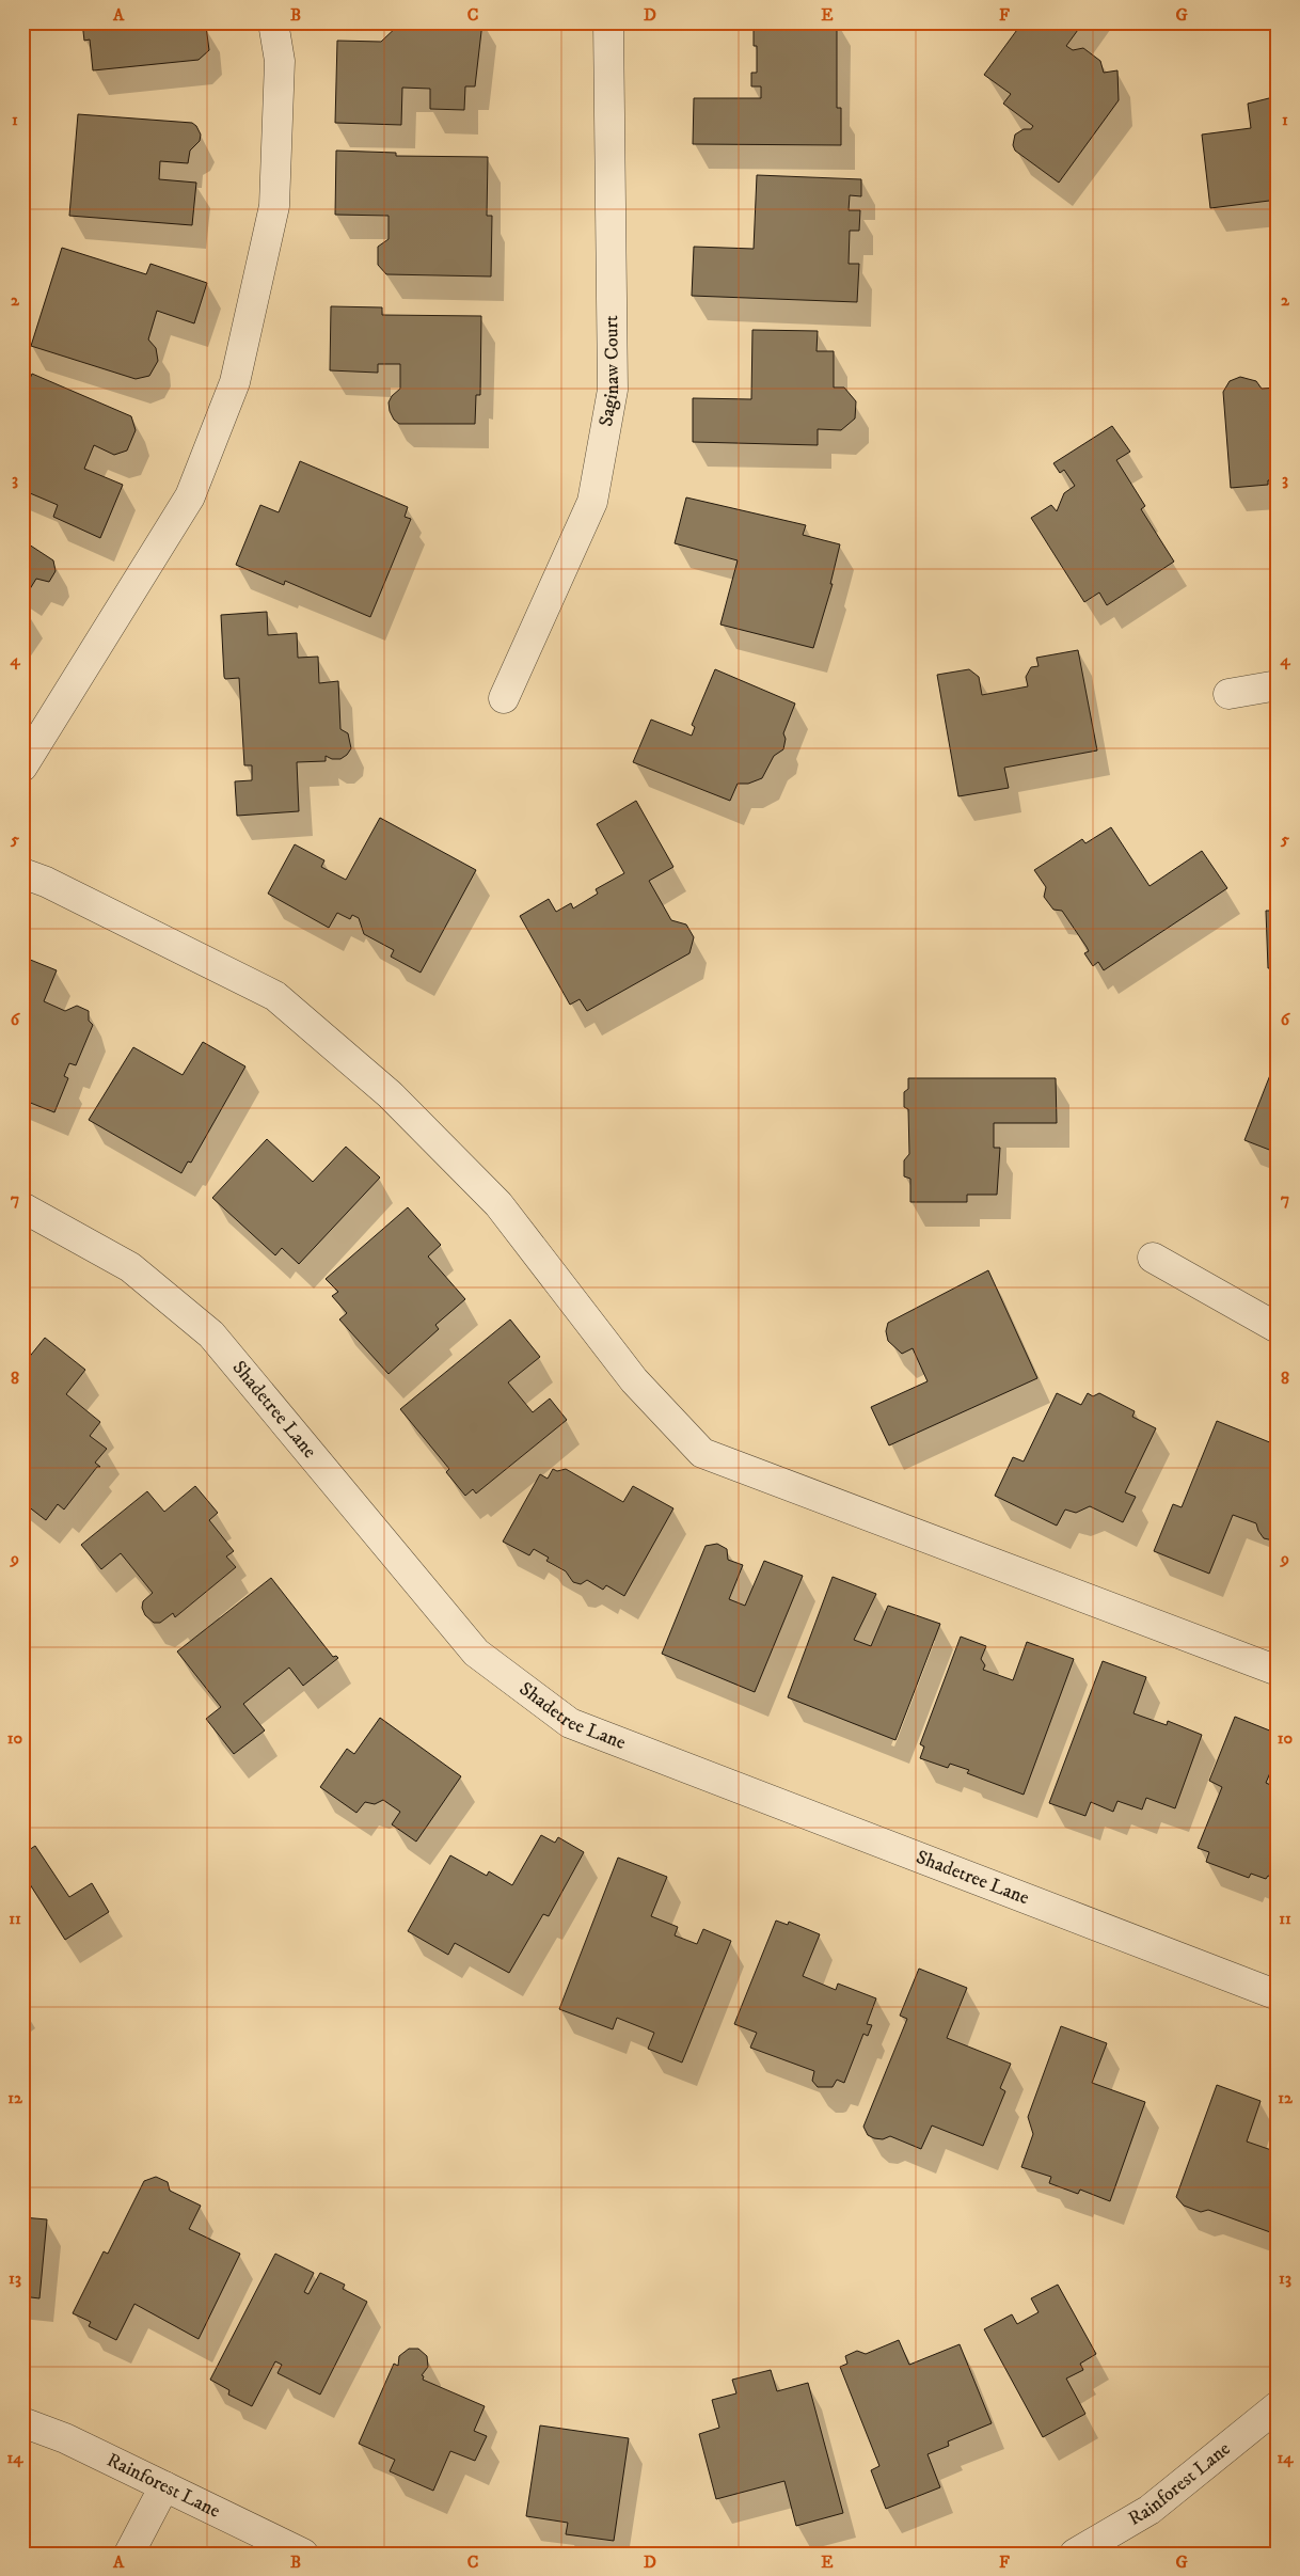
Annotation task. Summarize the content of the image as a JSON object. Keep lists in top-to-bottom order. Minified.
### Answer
{"streets":{"street":["Saginaw Court","Shadetree Lane","Rainforest Lane"]},"grid":{"columns":["A","B","C","D","E","F","G"],"rows":["1","2","3","4","5","6","7","8","9","10","11","12","13","14"]}}
